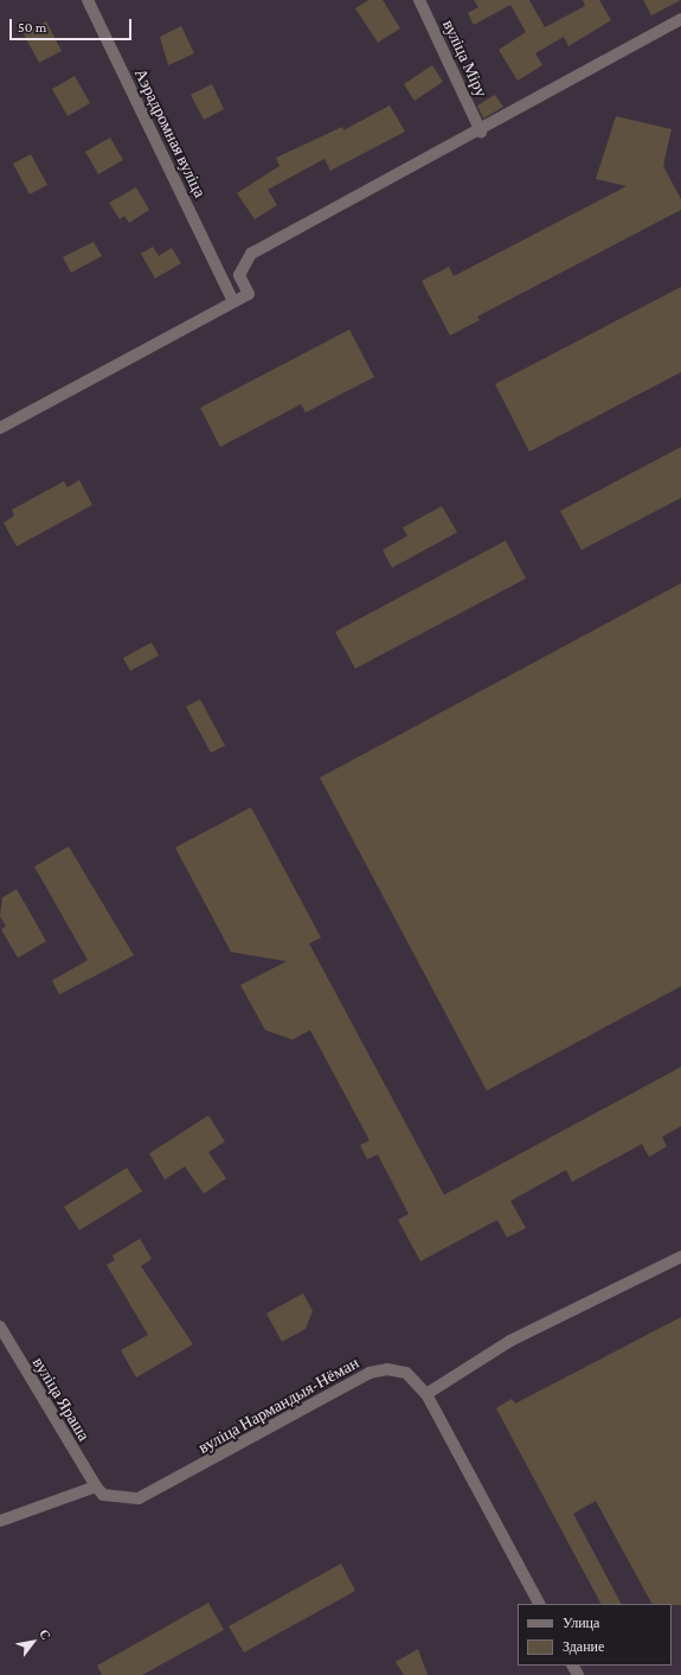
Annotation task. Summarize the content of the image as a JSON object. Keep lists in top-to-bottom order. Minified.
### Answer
{"streets":{"street":["вуліца Міру","Аэрадромная вуліца","вуліца Яраша","вуліца Нармандыя-Нёман"]},"crossings":[["вуліца Яраша","вуліца Нармандыя-Нёман"]],"legend":["Улица","Здание"],"scale_bar":"50 m","north":"top right"}
